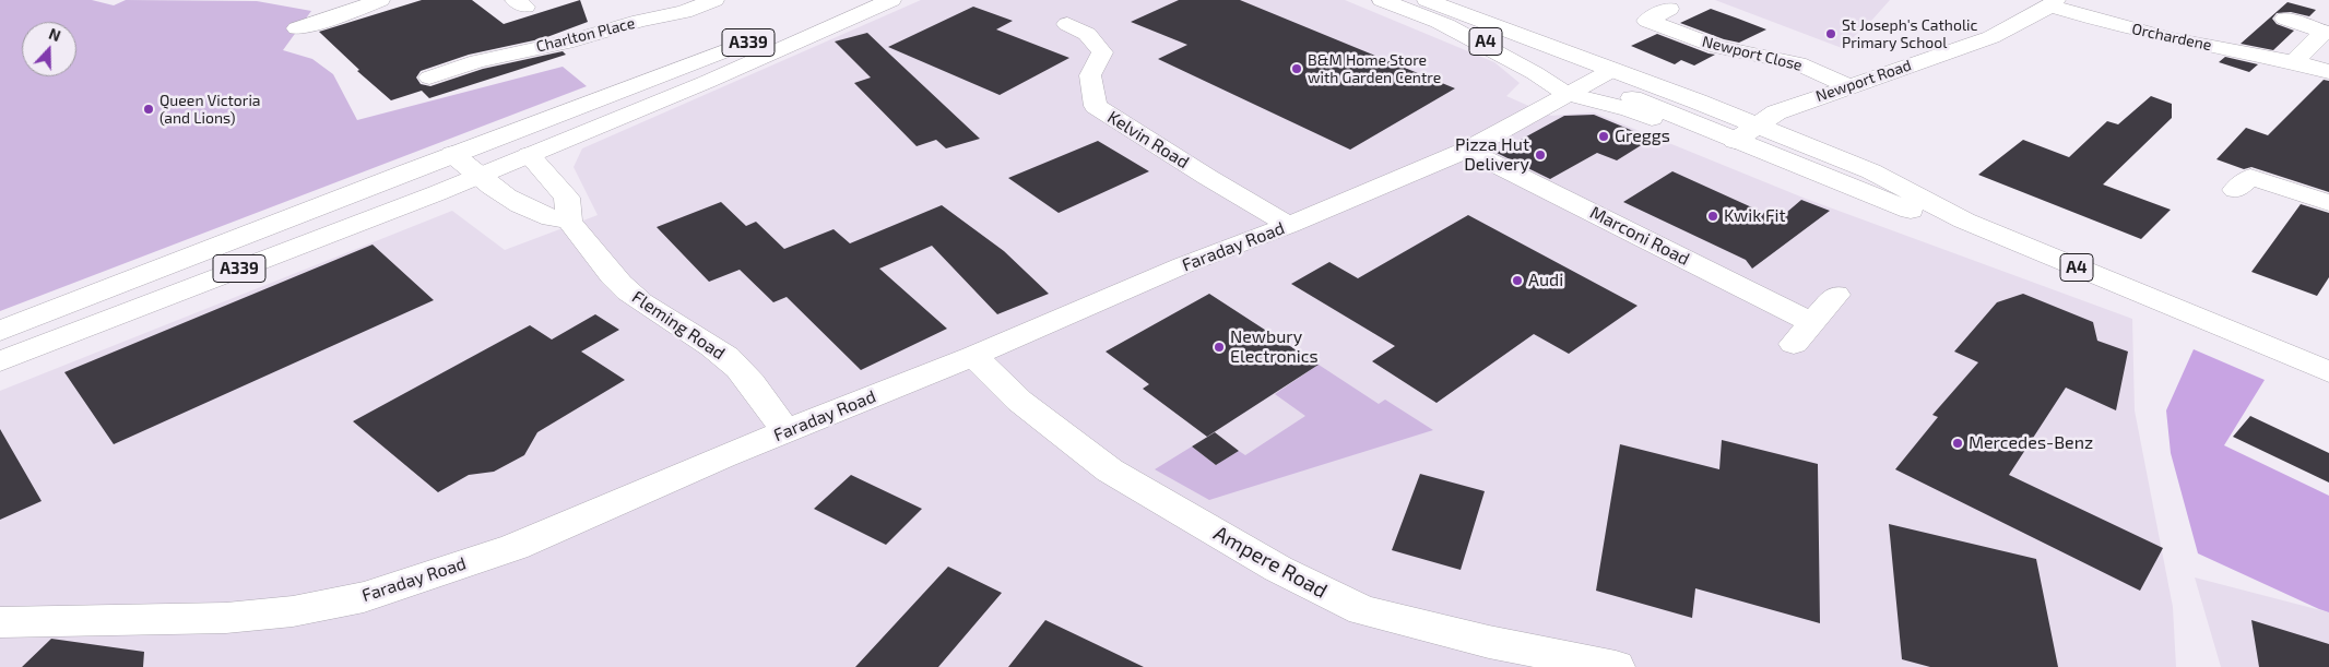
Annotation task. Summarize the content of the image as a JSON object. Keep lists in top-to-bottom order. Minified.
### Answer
{"streets":{"main road":["Charlton Place","Orchardene","A4","A339","Newport Close","Newport Road","Kelvin Road","Marconi Road","Faraday Road","Fleming Road","Ampere Road"]},"crossings":[["Orchardene","Newport Road"],["A4","Newport Road"],["A4","Faraday Road"],["Newport Close","Newport Road"],["Kelvin Road","Faraday Road"],["Marconi Road","Faraday Road"],["Faraday Road","Fleming Road"],["Faraday Road","Ampere Road"]],"places":["St Joseph's Catholic Primary School","B&M Home Store with Garden Centre","Queen Victoria (and Lions)","Greggs","Pizza Hut Delivery","Kwik Fit","Audi","Newbury Electronics","Mercedes-Benz"],"north":"top"}
